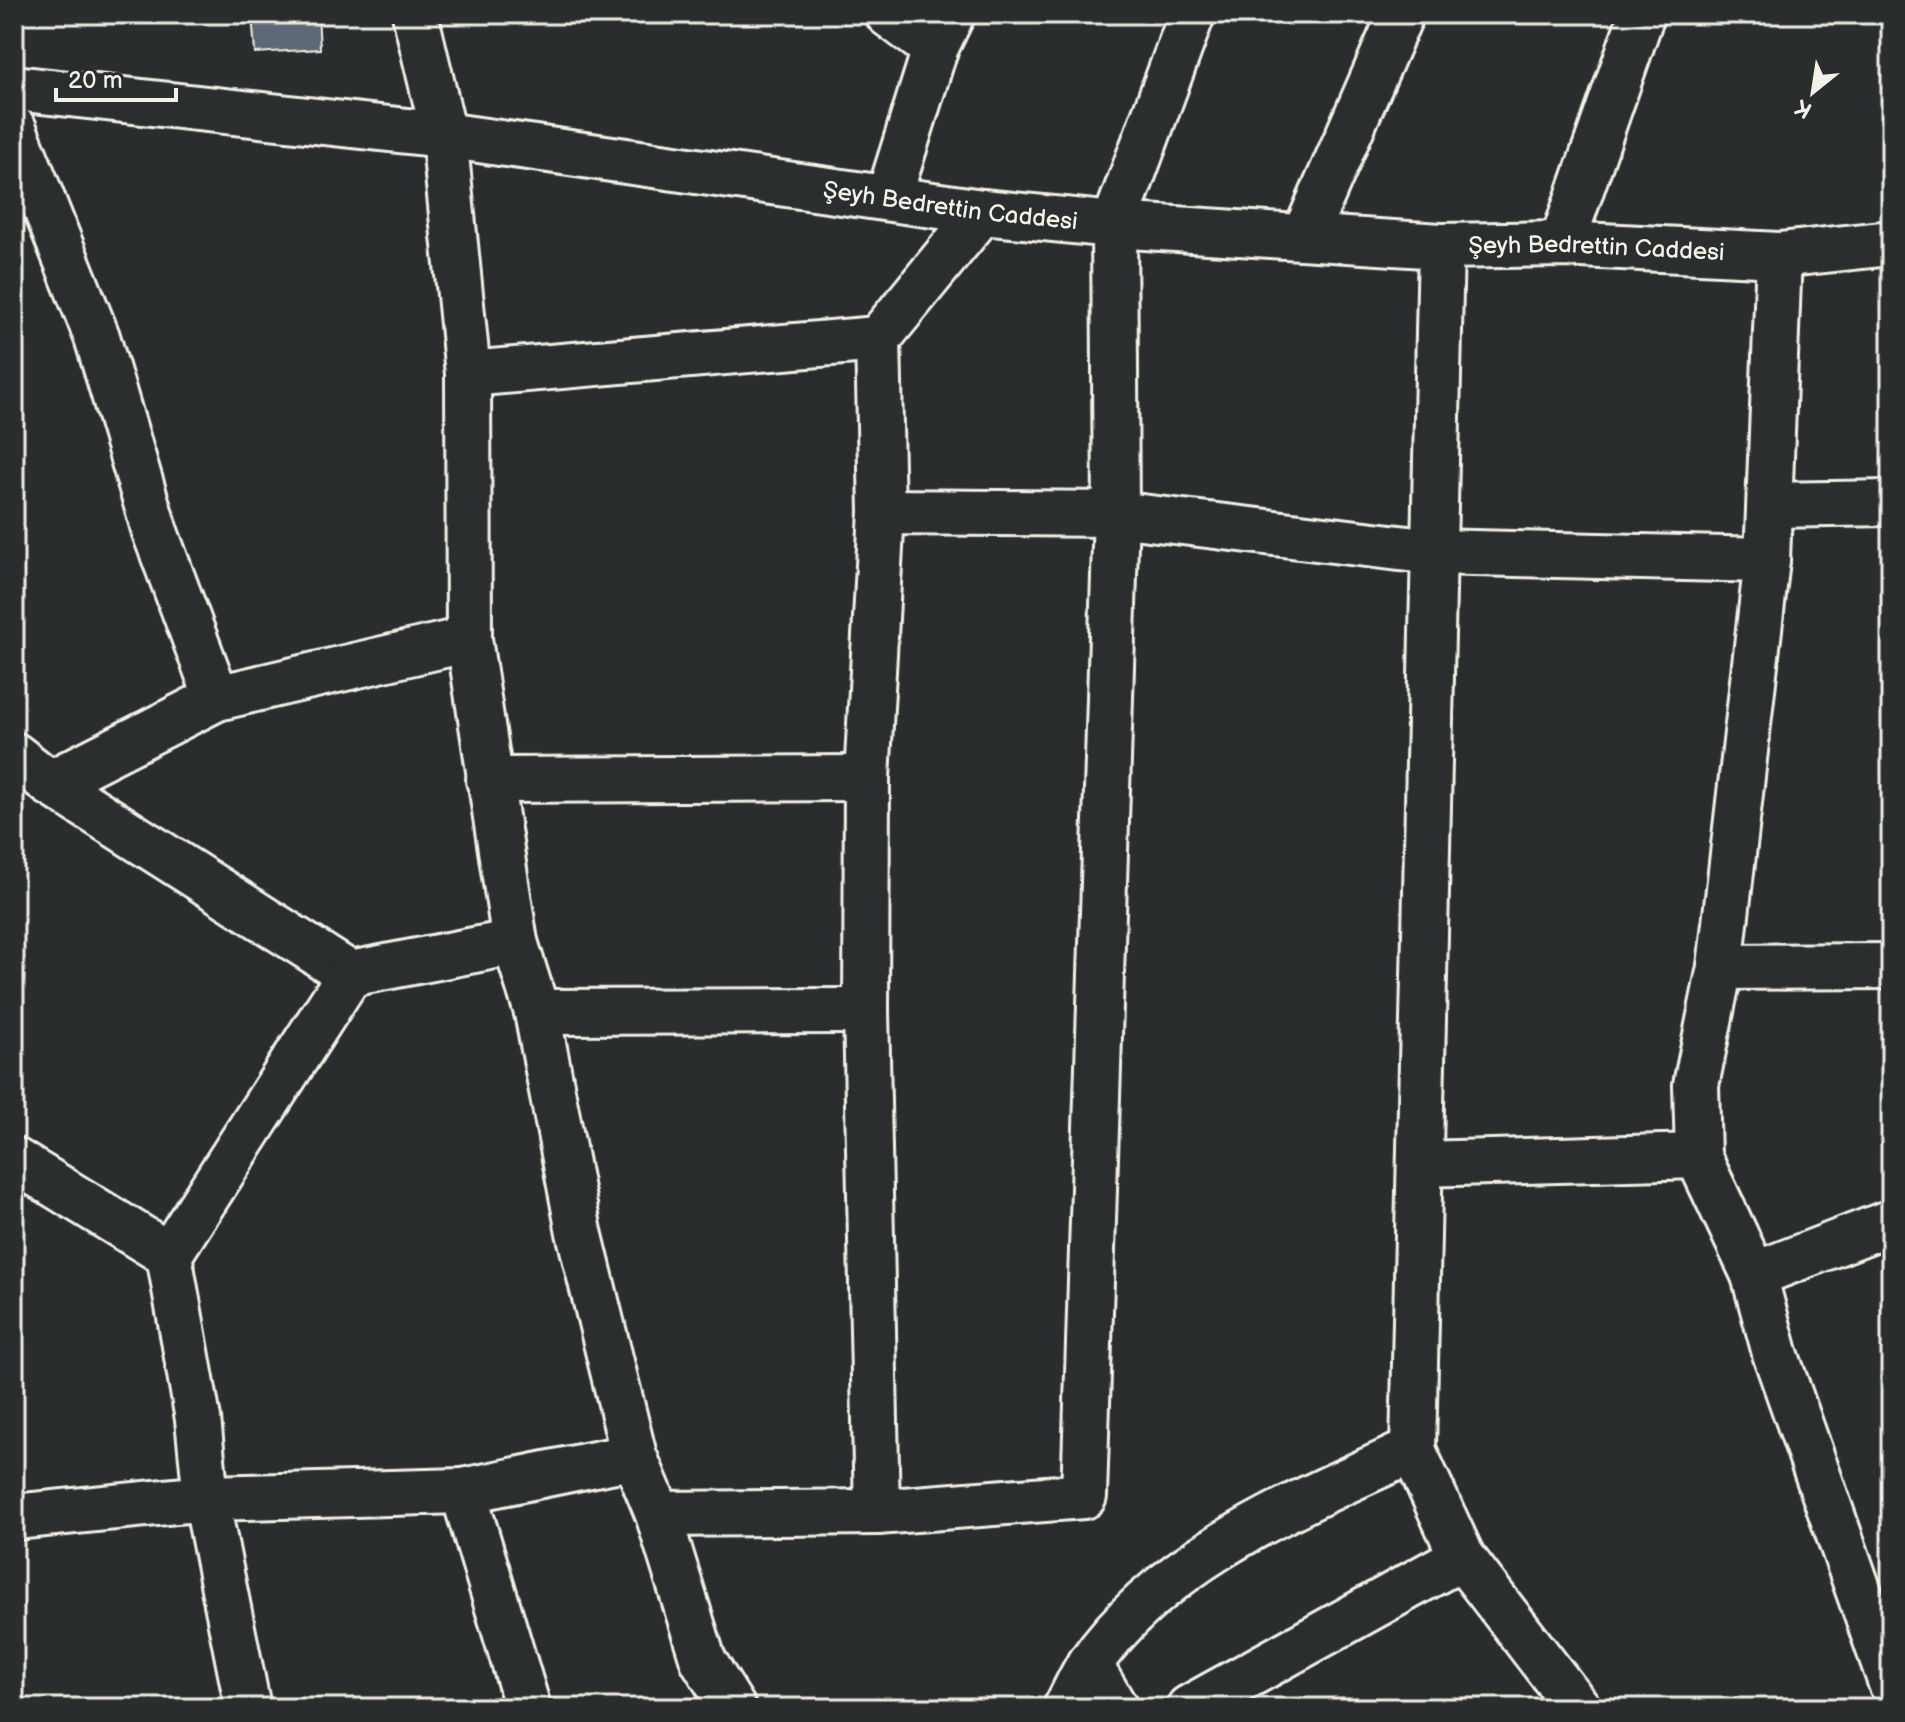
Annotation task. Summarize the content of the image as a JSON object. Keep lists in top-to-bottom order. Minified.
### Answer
{"streets":{"street":["Şeyh Bedrettin Caddesi"]},"scale_bar":"20 m","north":"bottom left"}
